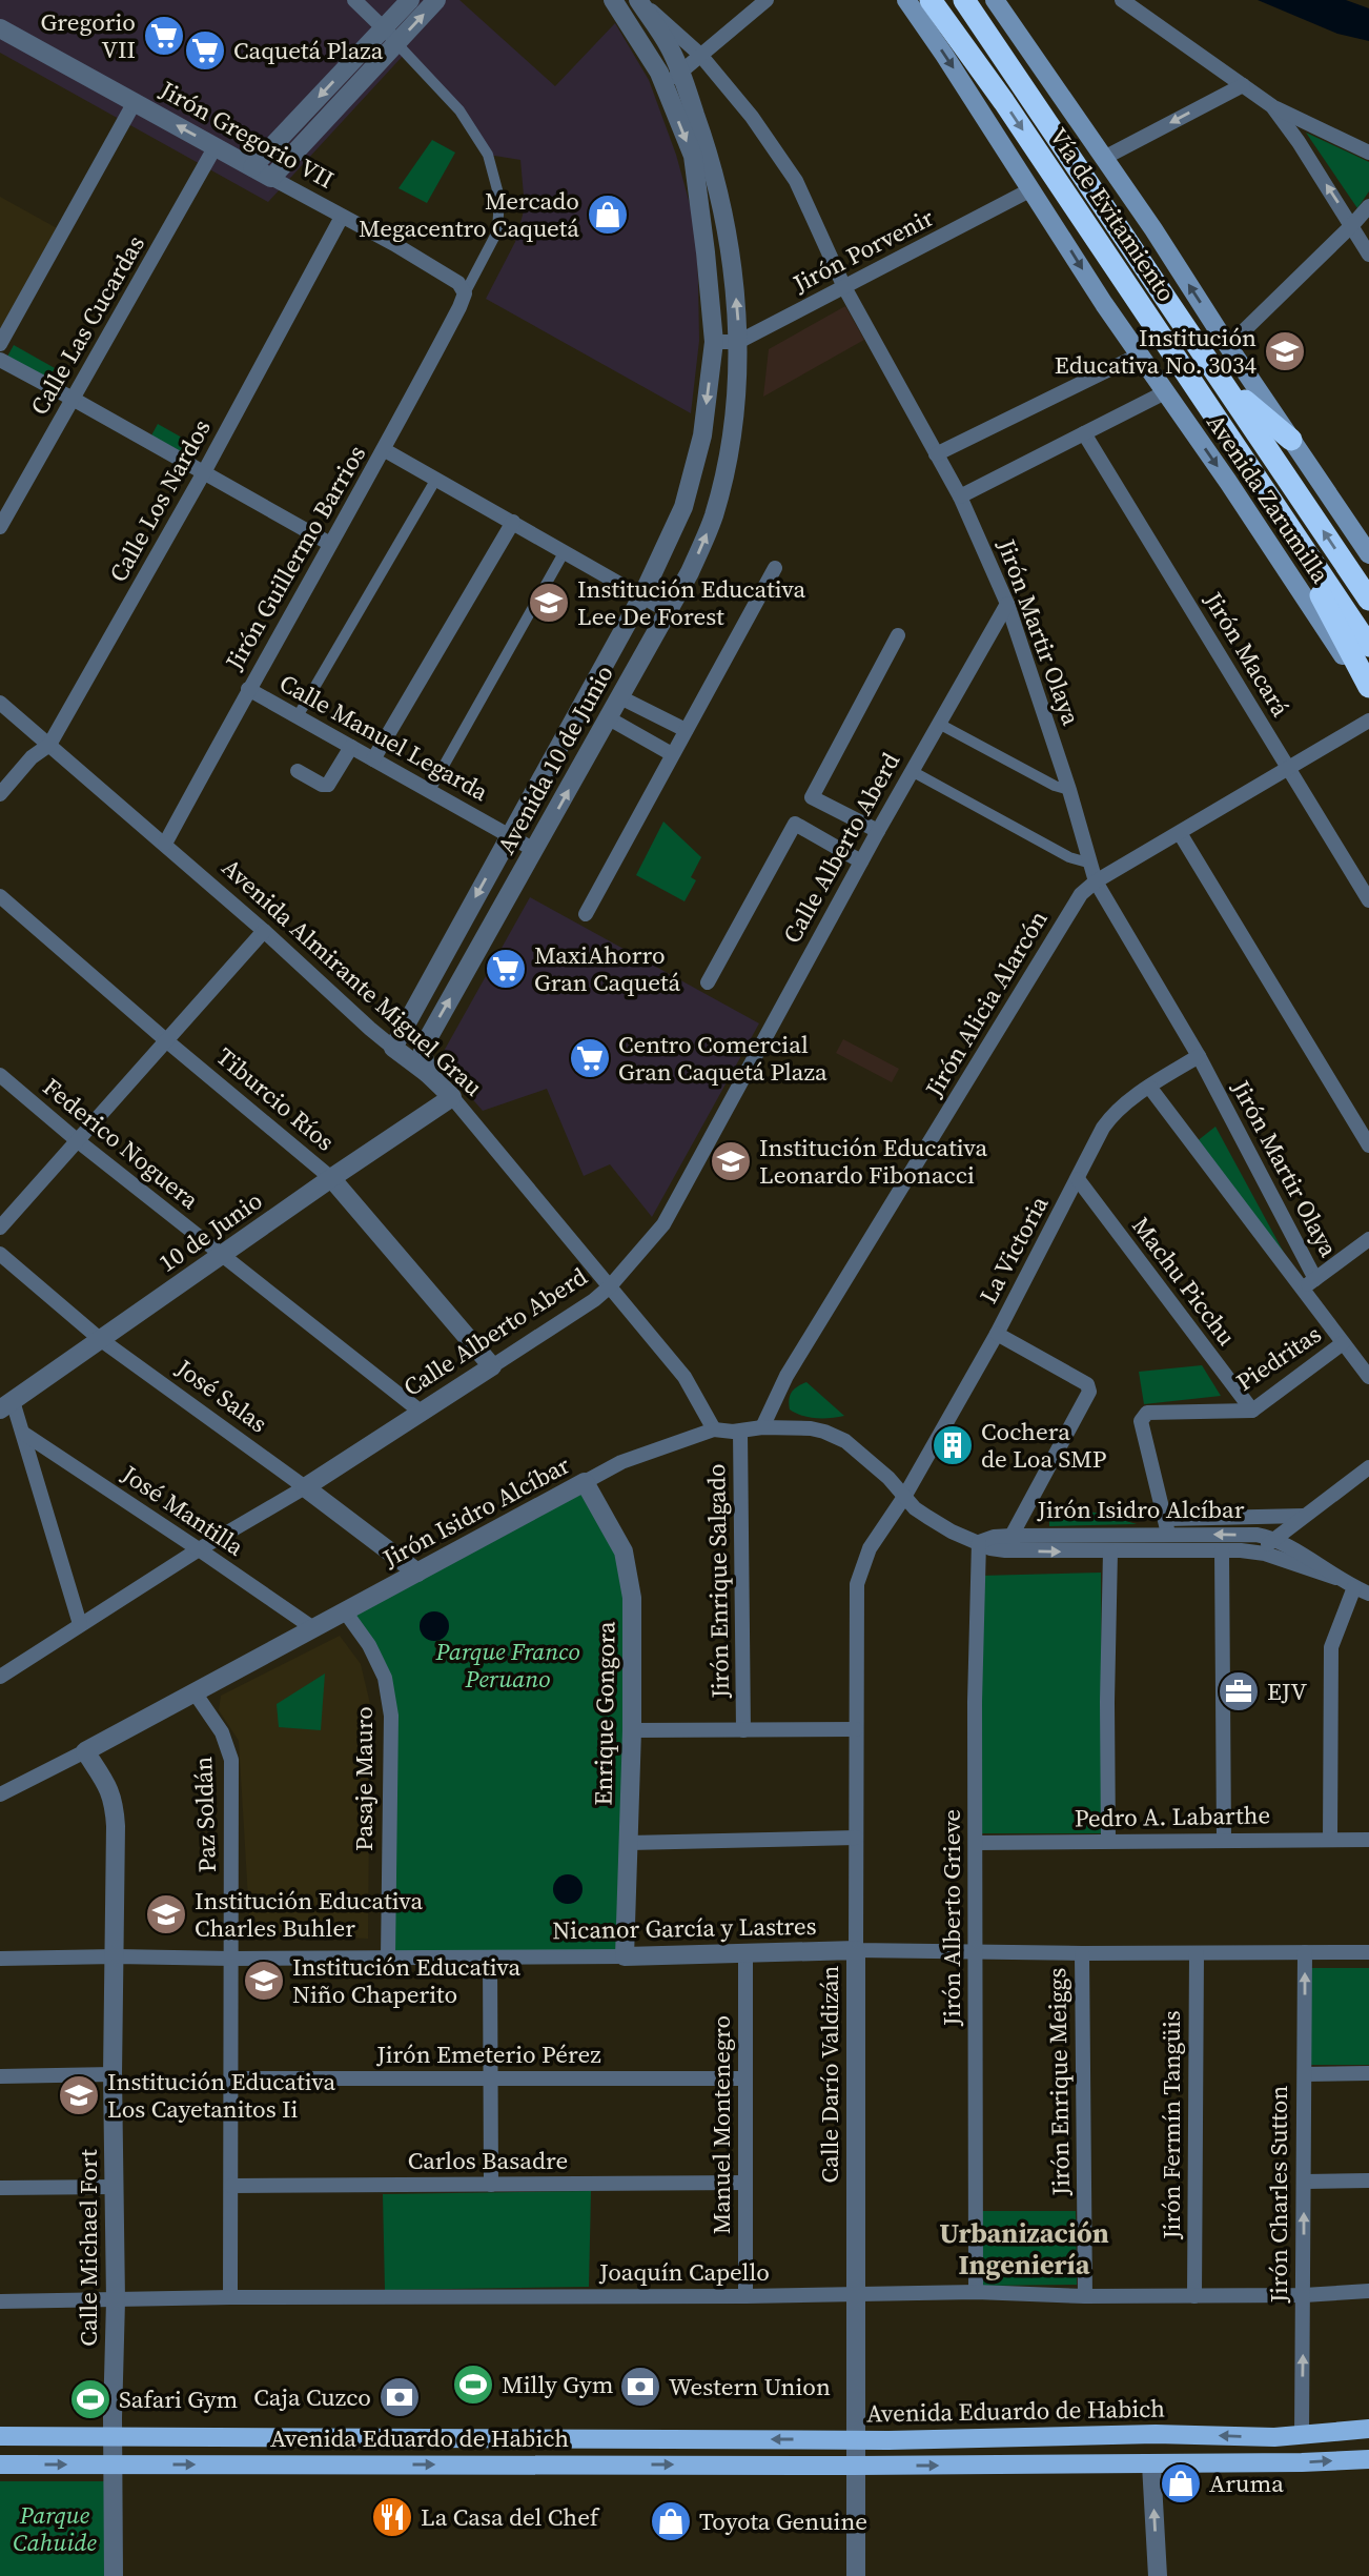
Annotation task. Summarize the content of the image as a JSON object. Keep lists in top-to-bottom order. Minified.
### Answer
{"streets":{"highway":["Vía de Evitamiento"],"main road":["Avenida Zarumilla","Avenida Eduardo de Habich"],"street":["Jirón Gregorio VII","Jirón Porvenir","Calle Las Cucardas","Calle Los Nardos","Jirón Guillermo Barrios","Jirón Martir Olaya","Jirón Macará","Calle Manuel Legarda","Avenida 10 de Junio","Calle Alberto Aberd","Avenida Almirante Miguel Grau","Jirón Alicia Alarcón","Tiburcio Ríos","Federico Noguera","10 de Junio","La Victoria","Machu Picchu","Piedritas","José Salas","Jirón Isidro Alcíbar","José Mantilla","Jirón Enrique Salgado","Enrique Gongora","Pasaje Mauro","Paz Soldán","Pedro A. Labarthe","Jirón Alberto Grieve","Nicanor García y Lastres","Jirón Emeterio Pérez","Calle Darío Valdizán","Jirón Enrique Meiggs","Manuel Montenegro","Jirón Fermín Tangüis","Carlos Basadre","Jirón Charles Sutton","Calle Michael Fort","Joaquín Capello"]},"crossings":[["Jirón Gregorio VII","Calle Las Cucardas"],["Jirón Gregorio VII","Calle Los Nardos"],["Jirón Gregorio VII","Jirón Guillermo Barrios"],["Jirón Porvenir","Avenida Zarumilla"],["Jirón Porvenir","Jirón Martir Olaya"],["Jirón Porvenir","Avenida 10 de Junio"],["Calle Los Nardos","Avenida Almirante Miguel Grau"],["Jirón Guillermo Barrios","Calle Manuel Legarda"],["Jirón Guillermo Barrios","Avenida Almirante Miguel Grau"],["Jirón Martir Olaya","Avenida 10 de Junio"],["Jirón Martir Olaya","Calle Alberto Aberd"],["Jirón Martir Olaya","Jirón Alicia Alarcón"],["Jirón Martir Olaya","La Victoria"],["Jirón Martir Olaya","Piedritas"],["Jirón Macará","Jirón Alicia Alarcón"],["Calle Manuel Legarda","Avenida 10 de Junio"],["Avenida 10 de Junio","Avenida Almirante Miguel Grau"],["Calle Alberto Aberd","Avenida Almirante Miguel Grau"],["Calle Alberto Aberd","Tiburcio Ríos"],["Calle Alberto Aberd","Federico Noguera"],["Calle Alberto Aberd","José Salas"],["Calle Alberto Aberd","José Mantilla"],["Avenida Almirante Miguel Grau","10 de Junio"],["Avenida Almirante Miguel Grau","Jirón Isidro Alcíbar"],["Jirón Alicia Alarcón","Jirón Isidro Alcíbar"],["Tiburcio Ríos","10 de Junio"],["Federico Noguera","10 de Junio"],["10 de Junio","José Salas"],["La Victoria","Machu Picchu"],["La Victoria","Jirón Isidro Alcíbar"],["La Victoria","Calle Darío Valdizán"],["Machu Picchu","Piedritas"],["Piedritas","Jirón Isidro Alcíbar"],["José Salas","Jirón Isidro Alcíbar"],["Jirón Isidro Alcíbar","José Mantilla"],["Jirón Isidro Alcíbar","Jirón Enrique Salgado"],["Jirón Isidro Alcíbar","Enrique Gongora"],["Jirón Isidro Alcíbar","Pasaje Mauro"],["Jirón Isidro Alcíbar","Paz Soldán"],["Jirón Isidro Alcíbar","Jirón Alberto Grieve"],["Jirón Isidro Alcíbar","Calle Darío Valdizán"],["Jirón Isidro Alcíbar","Calle Michael Fort"],["Enrique Gongora","Nicanor García y Lastres"],["Pasaje Mauro","Nicanor García y Lastres"],["Paz Soldán","Nicanor García y Lastres"],["Paz Soldán","Jirón Emeterio Pérez"],["Paz Soldán","Carlos Basadre"],["Paz Soldán","Joaquín Capello"],["Pedro A. Labarthe","Jirón Alberto Grieve"],["Jirón Alberto Grieve","Nicanor García y Lastres"],["Jirón Alberto Grieve","Joaquín Capello"],["Nicanor García y Lastres","Calle Darío Valdizán"],["Nicanor García y Lastres","Jirón Enrique Meiggs"],["Nicanor García y Lastres","Manuel Montenegro"],["Nicanor García y Lastres","Jirón Fermín Tangüis"],["Nicanor García y Lastres","Jirón Charles Sutton"],["Nicanor García y Lastres","Calle Michael Fort"],["Jirón Emeterio Pérez","Manuel Montenegro"],["Calle Darío Valdizán","Joaquín Capello"],["Calle Darío Valdizán","Avenida Eduardo de Habich"],["Jirón Enrique Meiggs","Joaquín Capello"],["Manuel Montenegro","Carlos Basadre"],["Manuel Montenegro","Joaquín Capello"],["Jirón Fermín Tangüis","Joaquín Capello"],["Jirón Charles Sutton","Joaquín Capello"],["Jirón Charles Sutton","Avenida Eduardo de Habich"],["Calle Michael Fort","Joaquín Capello"],["Calle Michael Fort","Avenida Eduardo de Habich"]],"one_way":["Jirón Charles Sutton"],"districts":["Urbanización Ingeniería"],"parks":["Parque Franco Peruano","Parque Cahuide"],"places":{"supermarket":["Gregorio VII","Caquetá Plaza","MaxiAhorro Gran Caquetá","Centro Comercial Gran Caquetá Plaza"],"shop":["Mercado Megacentro Caquetá","Aruma","Toyota Genuine"],"school or university":["Institución Educativa No. 3034","Institución Educativa Lee De Forest","Institución Educativa Leonardo Fibonacci","Institución Educativa Charles Buhler","Institución Educativa Niño Chaperito","Institución Educativa Los Cayetanitos Ii"],"building":["Cochera de Loa SMP"],"office":["EJV"],"sports":["Milly Gym","Safari Gym"],"bank":["Western Union","Caja Cuzco"],"restaurant":["La Casa del Chef"]}}
